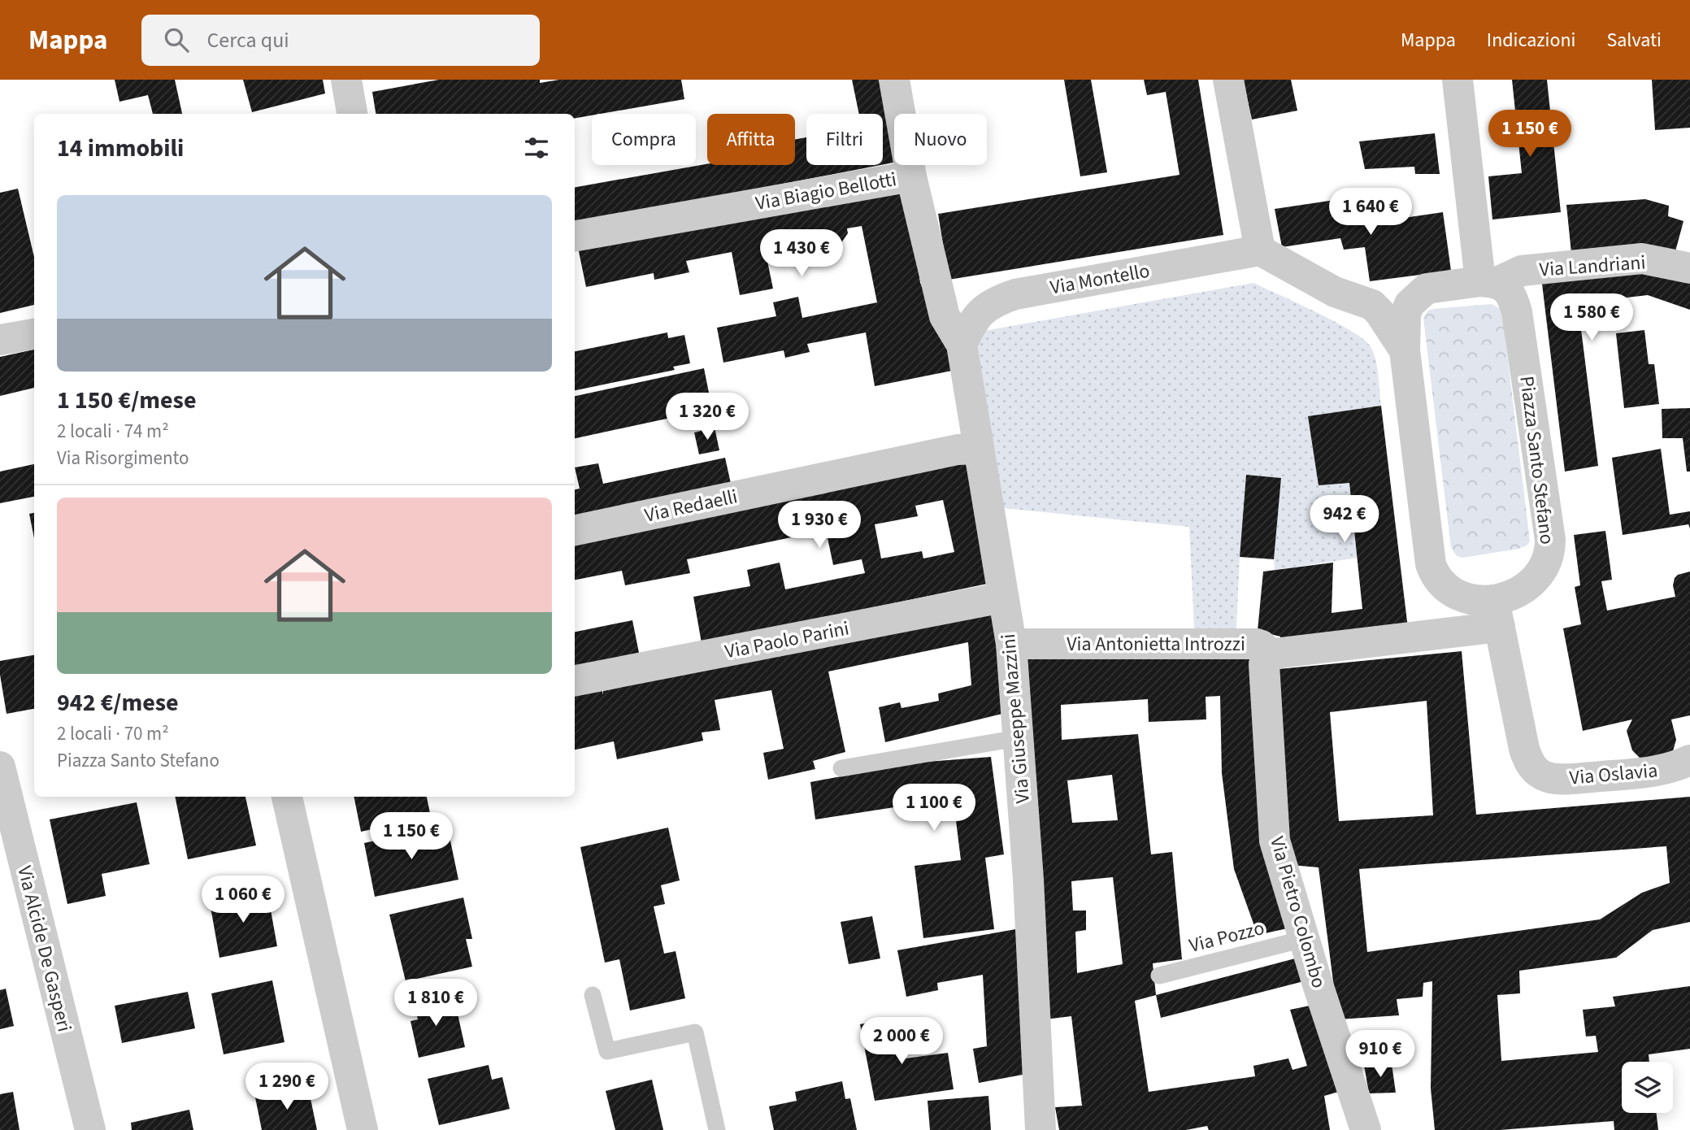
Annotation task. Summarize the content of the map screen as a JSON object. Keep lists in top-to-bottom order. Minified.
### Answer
{"streets":{"street":["Via Biagio Bellotti","Via Landriani","Via Montello","Piazza Santo Stefano","Via Redaelli","Via Paolo Parini","Via Antonietta Introzzi","Via Giuseppe Mazzini","Via Oslavia","Via Pietro Colombo","Via Alcide De Gasperi"],"lane":["Via Pozzo"]},"crossings":[["Via Biagio Bellotti","Via Giuseppe Mazzini"],["Via Landriani","Piazza Santo Stefano"],["Via Montello","Via Giuseppe Mazzini"],["Piazza Santo Stefano","Via Antonietta Introzzi"],["Piazza Santo Stefano","Via Oslavia"],["Via Redaelli","Via Giuseppe Mazzini"],["Via Paolo Parini","Via Giuseppe Mazzini"],["Via Antonietta Introzzi","Via Giuseppe Mazzini"],["Via Antonietta Introzzi","Via Oslavia"],["Via Antonietta Introzzi","Via Pietro Colombo"],["Via Pietro Colombo","Via Pozzo"]],"page":{"header":"Mappa","search":"Cerca qui","nav":["Mappa","Indicazioni","Salvati"],"price":["1 150 €","1 640 €","1 430 €","1 580 €","1 320 €","942 €","1 930 €","1 100 €","1 150 €","1 060 €","1 810 €","2 000 €","910 €","1 290 €"],"chip":["Compra","Affitta","Filtri","Nuovo"],"heading":"14 immobili","list":[{"name":"1 150 €/mese","note":"2 locali · 74 m² · Via Risorgimento"},{"name":"942 €/mese","note":"2 locali · 70 m² · Piazza Santo Stefano"}]}}
